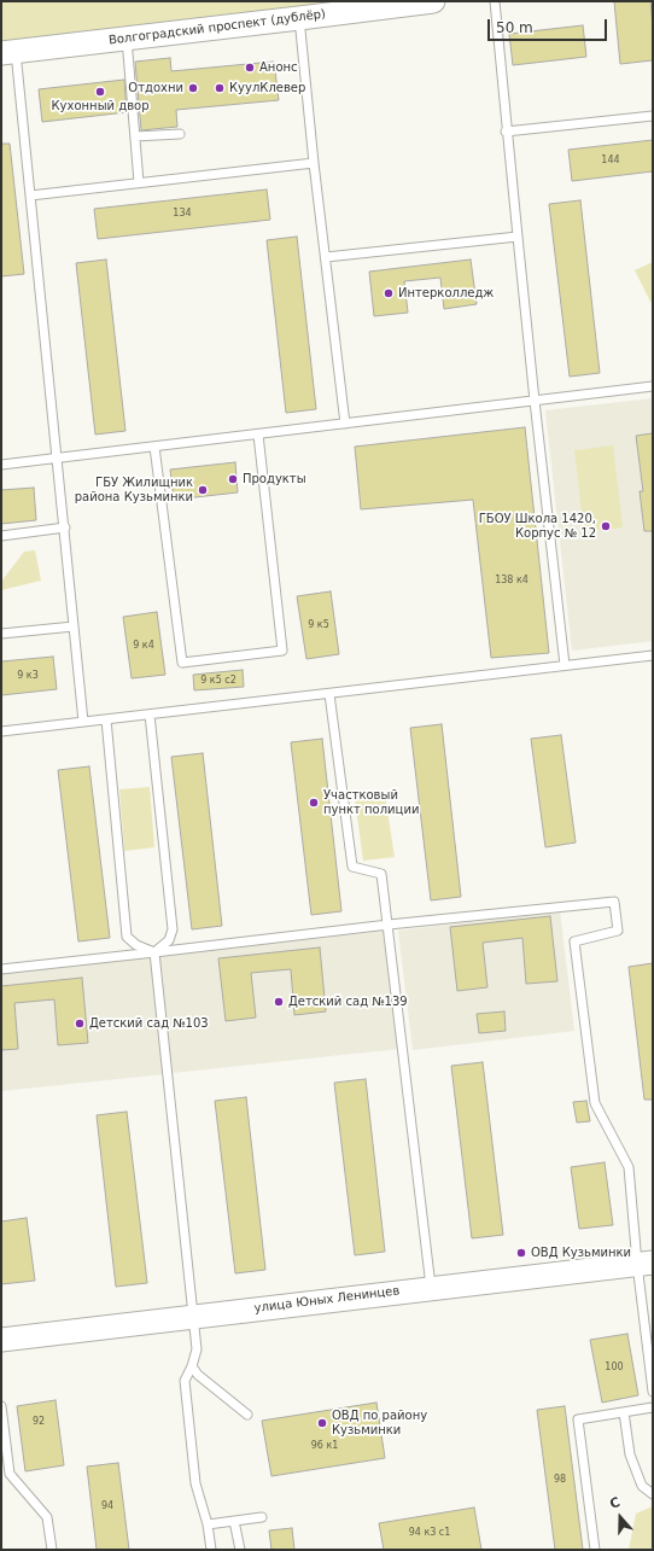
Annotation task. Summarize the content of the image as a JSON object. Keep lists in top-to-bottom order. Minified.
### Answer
{"streets":{"main road":["Волгоградский проспект (дублёр)","улица Юных Ленинцев"]},"places":["Анонс","Отдохни","КуулКлевер","Кухонный двор","Интерколледж","Продукты","ГБУ Жилищник района Кузьминки","ГБОУ Школа 1420, Корпус № 12","Участковый пункт полиции","Детский сад №139","Детский сад №103","ОВД Кузьминки","ОВД по району Кузьминки"],"house_numbers":["144","134","138 к4","9 к5","9 к4","9 к3","9 к5 с2","100","92","96 к1","98","94","94 к3 с1"],"scale_bar":"50 m","north":"top"}
